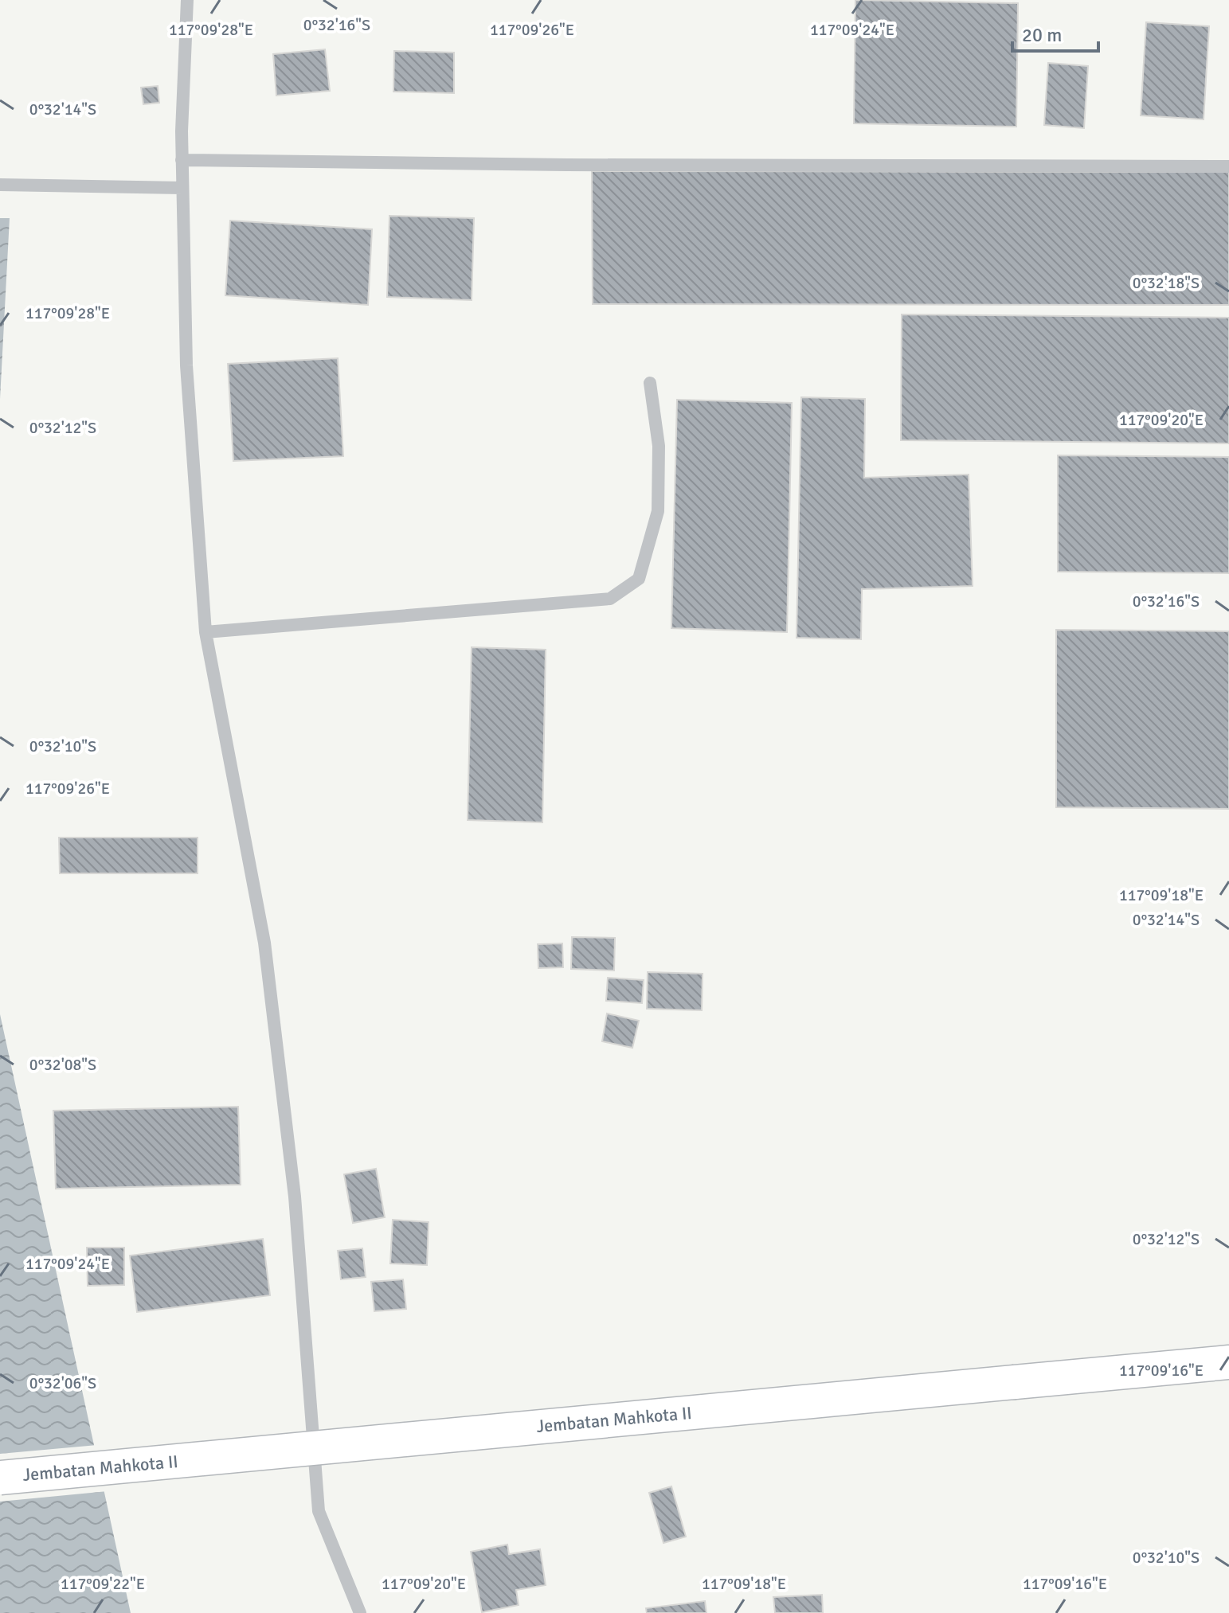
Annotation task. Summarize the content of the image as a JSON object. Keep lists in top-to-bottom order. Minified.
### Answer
{"streets":{"main road":["Jembatan Mahkota II"]},"scale_bar":"20 m","coordinates":["0°32'16\"S","117°09'28\"E","117°09'26\"E","117°09'24\"E","0°32'14\"S","0°32'18\"S","117°09'20\"E","0°32'12\"S","0°32'10\"S","117°09'18\"E","0°32'08\"S","117°09'16\"E","0°32'06\"S","117°09'22\"E"]}
